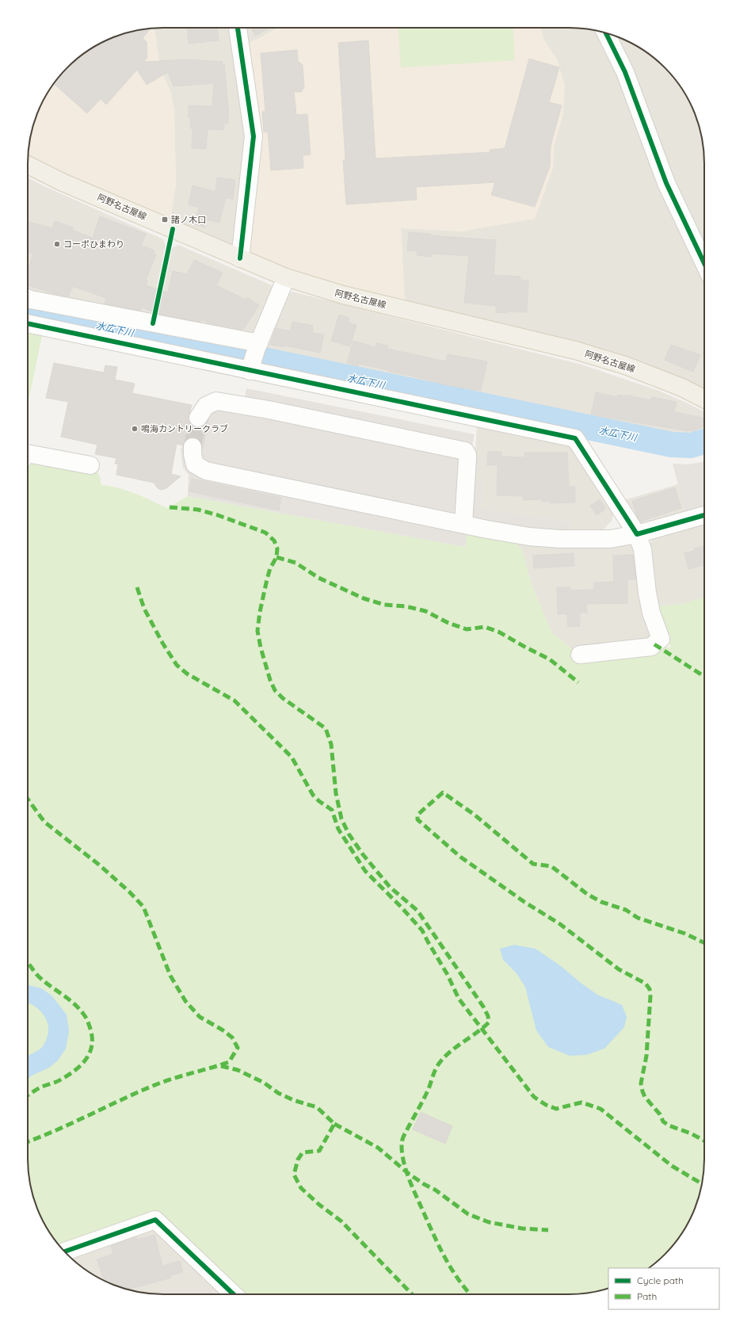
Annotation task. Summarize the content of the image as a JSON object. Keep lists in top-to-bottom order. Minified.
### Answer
{"streets":{"main road":["阿野名古屋線"]},"water":["水広下川"],"places":{"transit":["諸ノ木口"],"other":["コーポひまわり","鳴海カントリークラブ"]},"legend":["Cycle path","Path"]}
